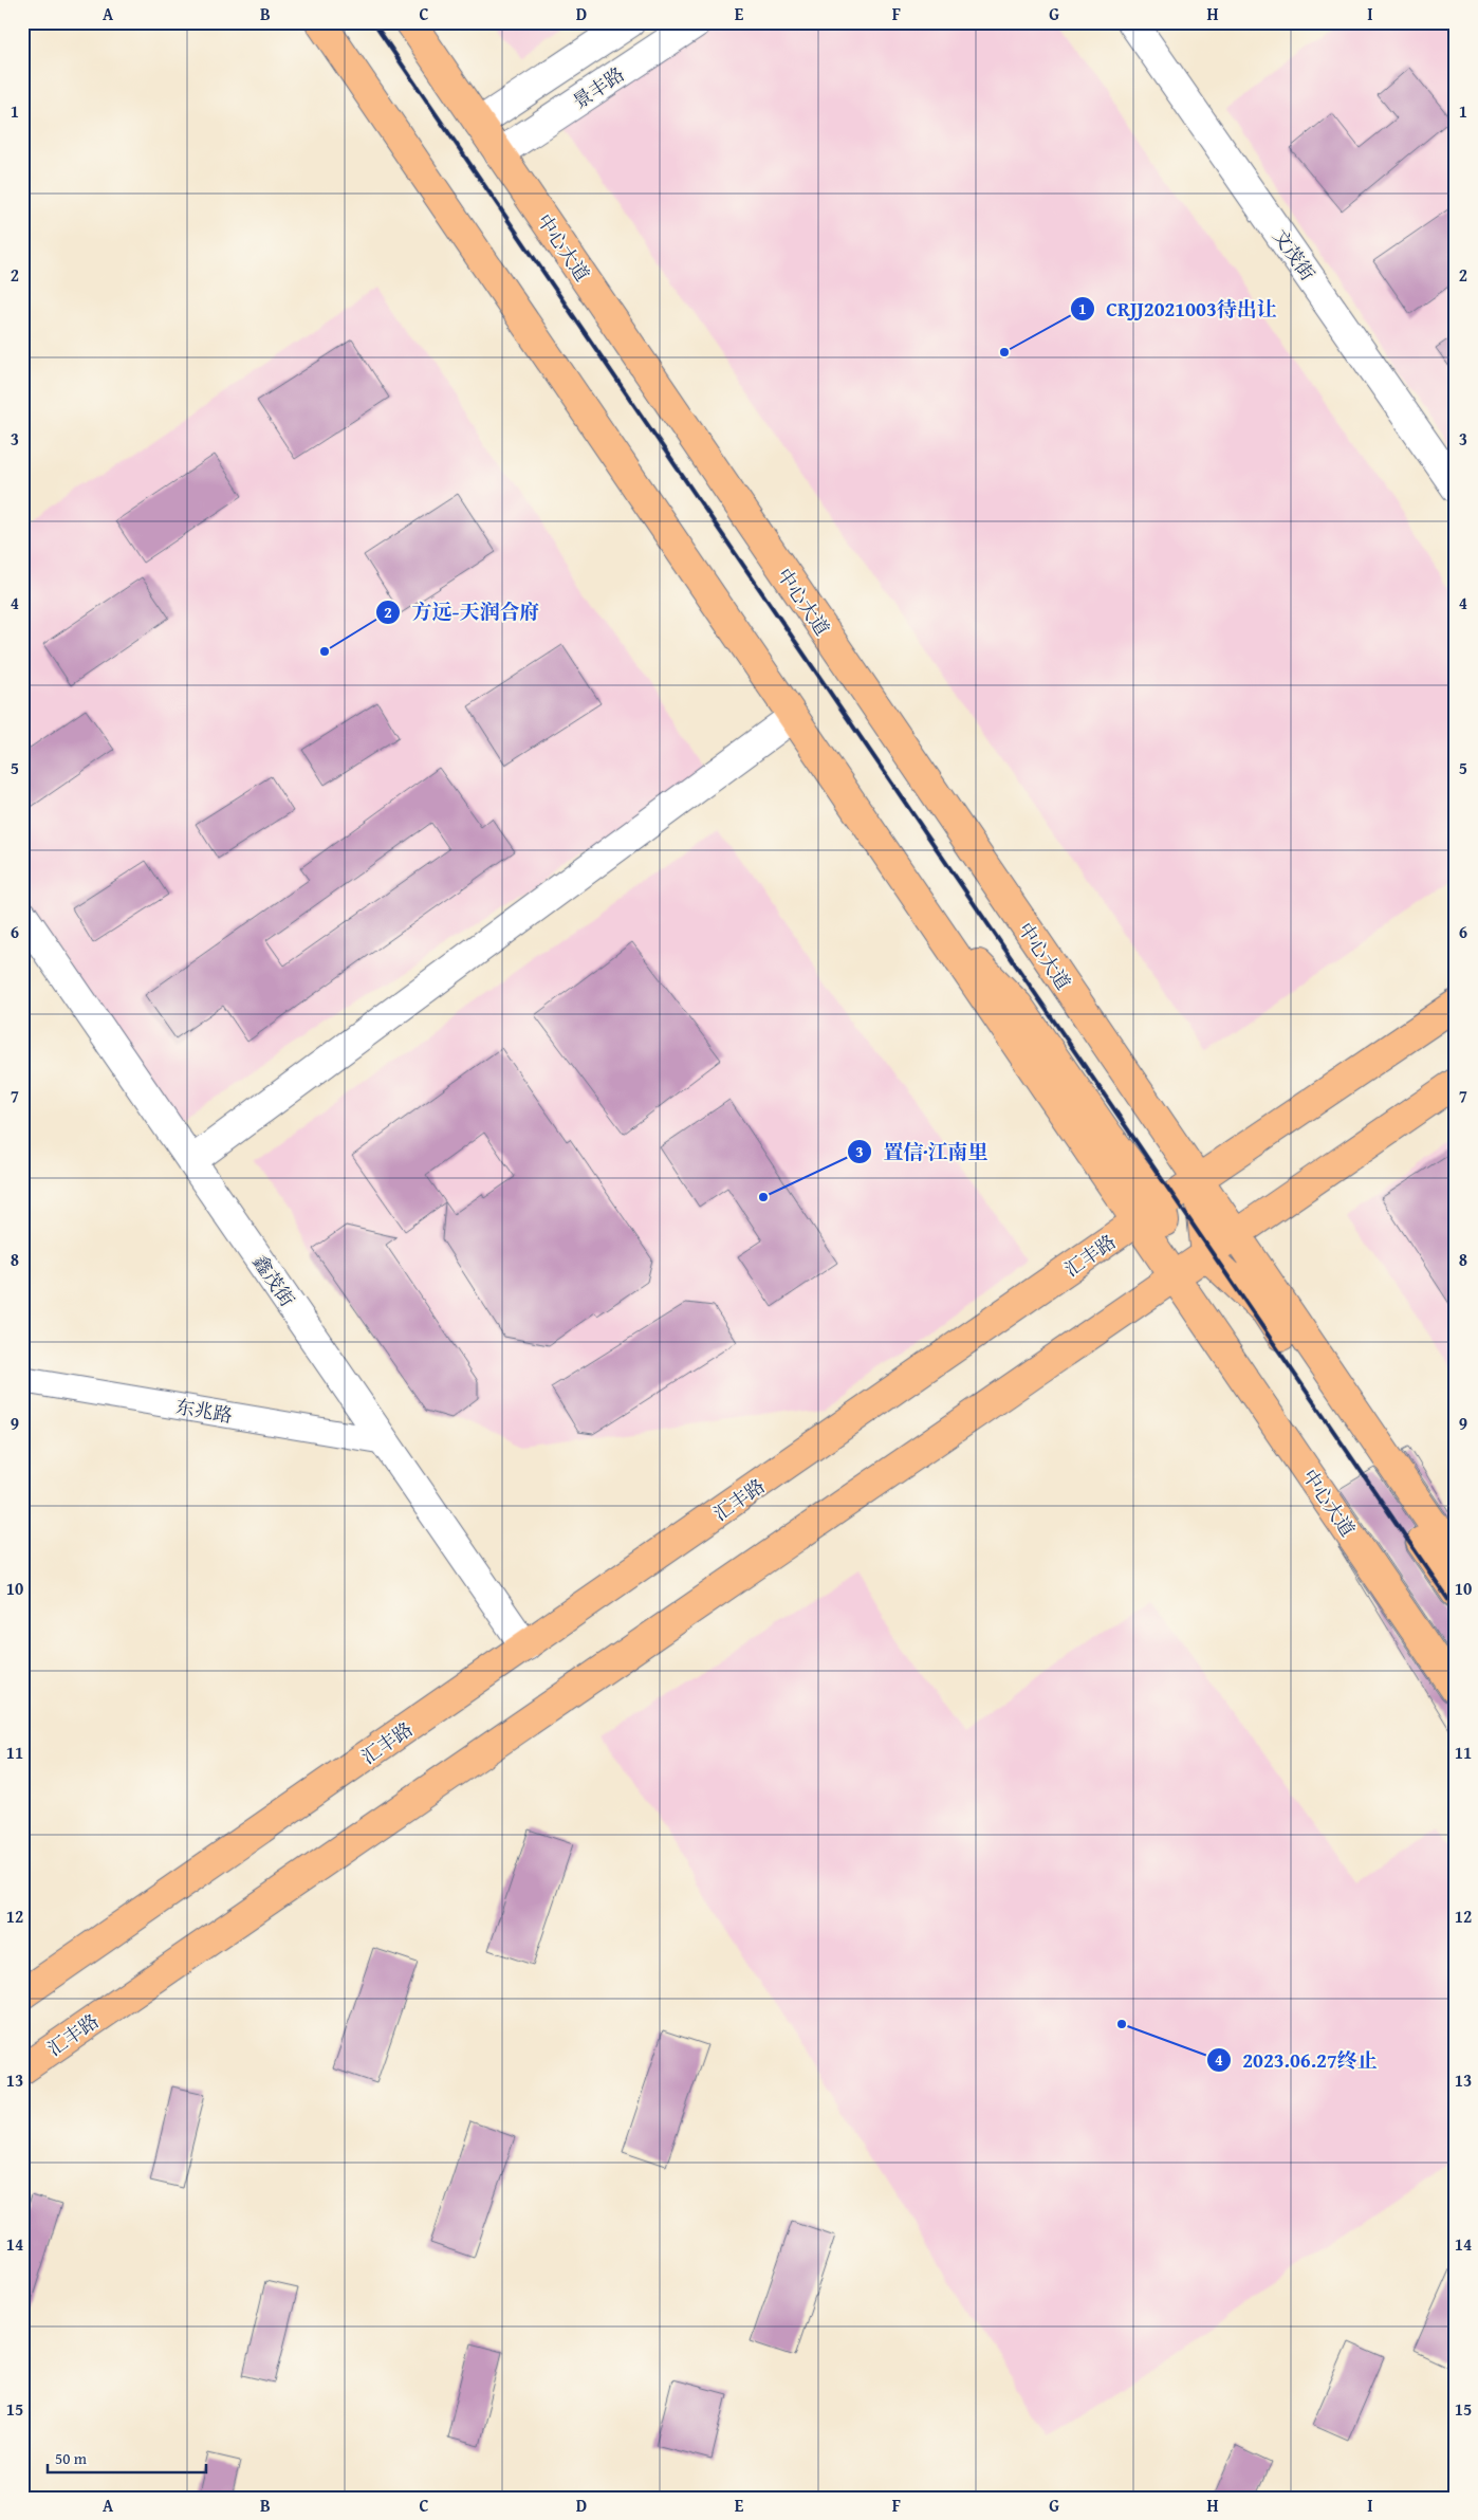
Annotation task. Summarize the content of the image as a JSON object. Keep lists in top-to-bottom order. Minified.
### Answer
{"streets":{"main road":["中心大道","汇丰路"],"street":["景丰路","文茂街","鑫茂街","东兆路"]},"crossings":[["景丰路","中心大道"],["中心大道","汇丰路"],["汇丰路","鑫茂街"],["鑫茂街","东兆路"]],"places":["CRJJ2021003待出让","方远-天润合府","置信·江南里","2023.06.27终止"],"scale_bar":"50 m","grid":{"columns":["A","B","C","D","E","F","G","H","I"],"rows":["1","2","3","4","5","6","7","8","9","10","11","12","13","14","15"]}}
